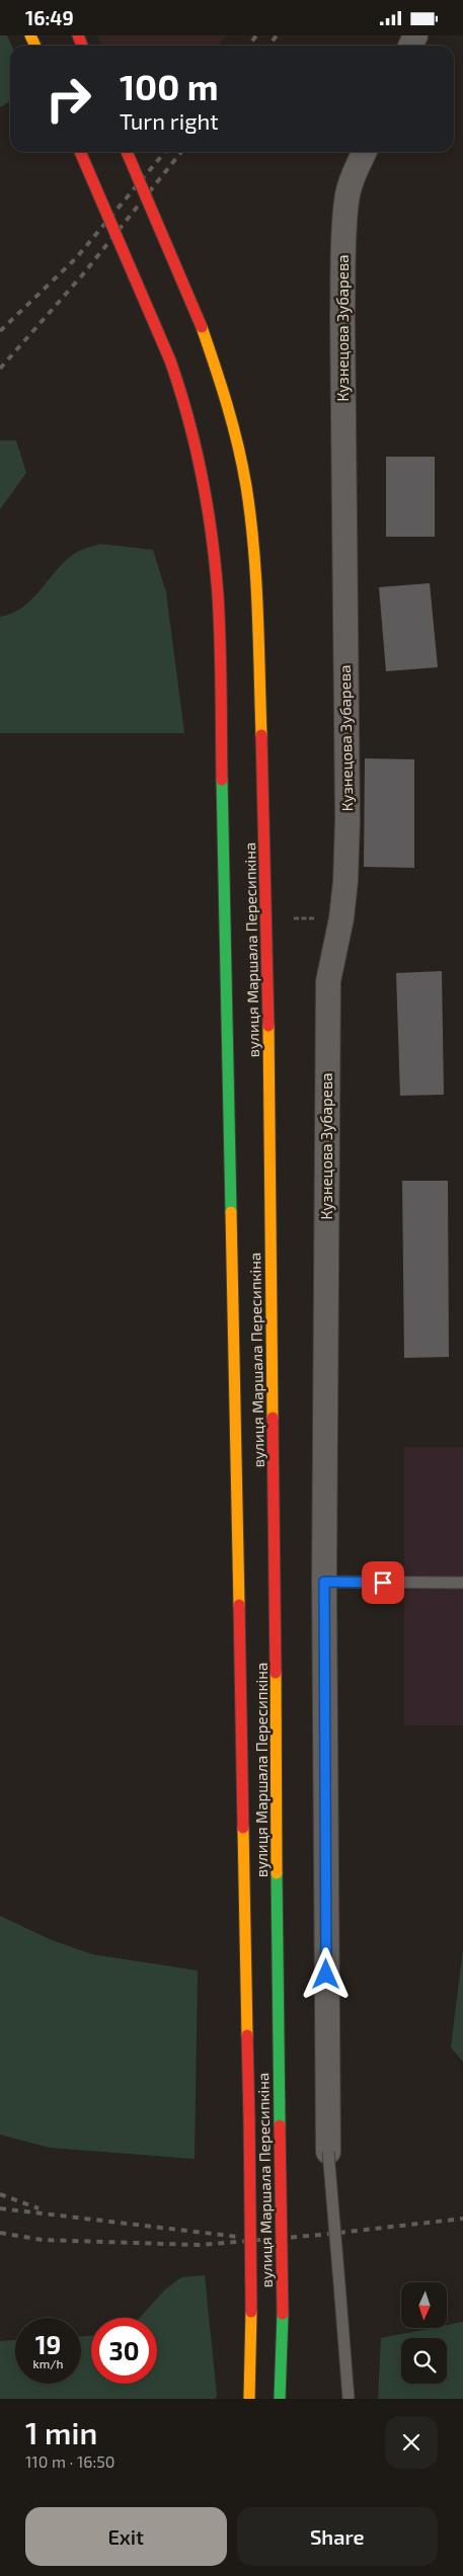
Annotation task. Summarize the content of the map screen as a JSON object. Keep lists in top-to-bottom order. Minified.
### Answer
{"streets":{"main road":["вулиця Маршала Пересипкіна"],"street":["Кузнецова Зубарева"]},"north":"bottom","page":{"status":"16:49","turn":["100 m","Turn right"],"speed":"19 km/h","limit":"30","heading":["1 min","110 m · 16:50"],"buttons":["Exit","Share"]}}
